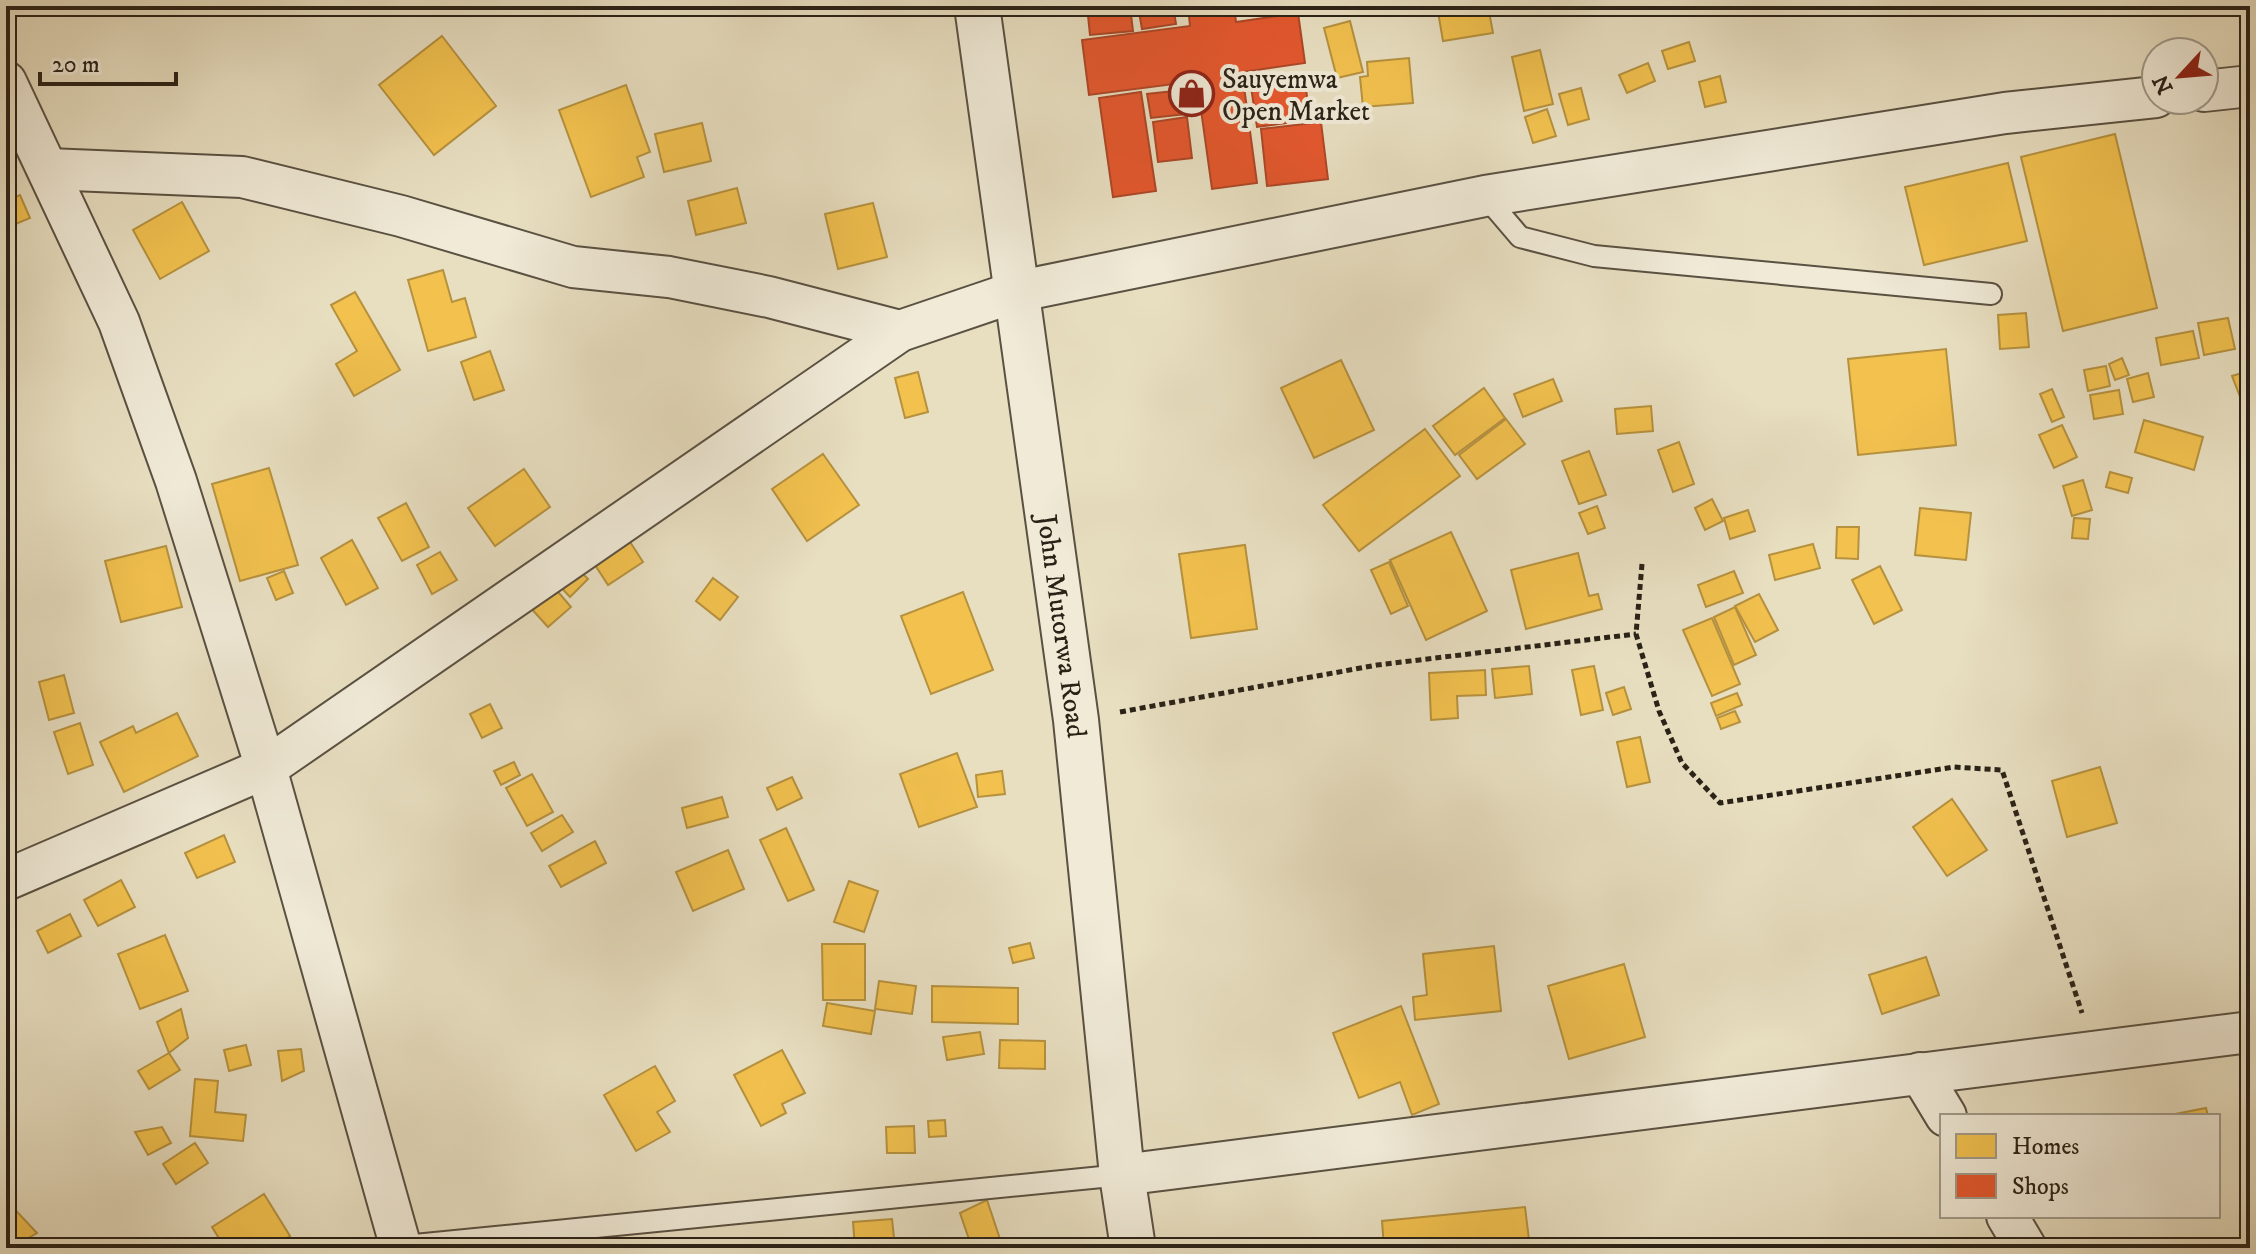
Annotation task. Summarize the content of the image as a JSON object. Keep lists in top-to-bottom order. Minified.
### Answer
{"streets":{"street":["John Mutorwa Road"]},"places":{"shop":["Sauyemwa Open Market"]},"legend":["Homes","Shops"],"scale_bar":"20 m","north":"bottom left"}
